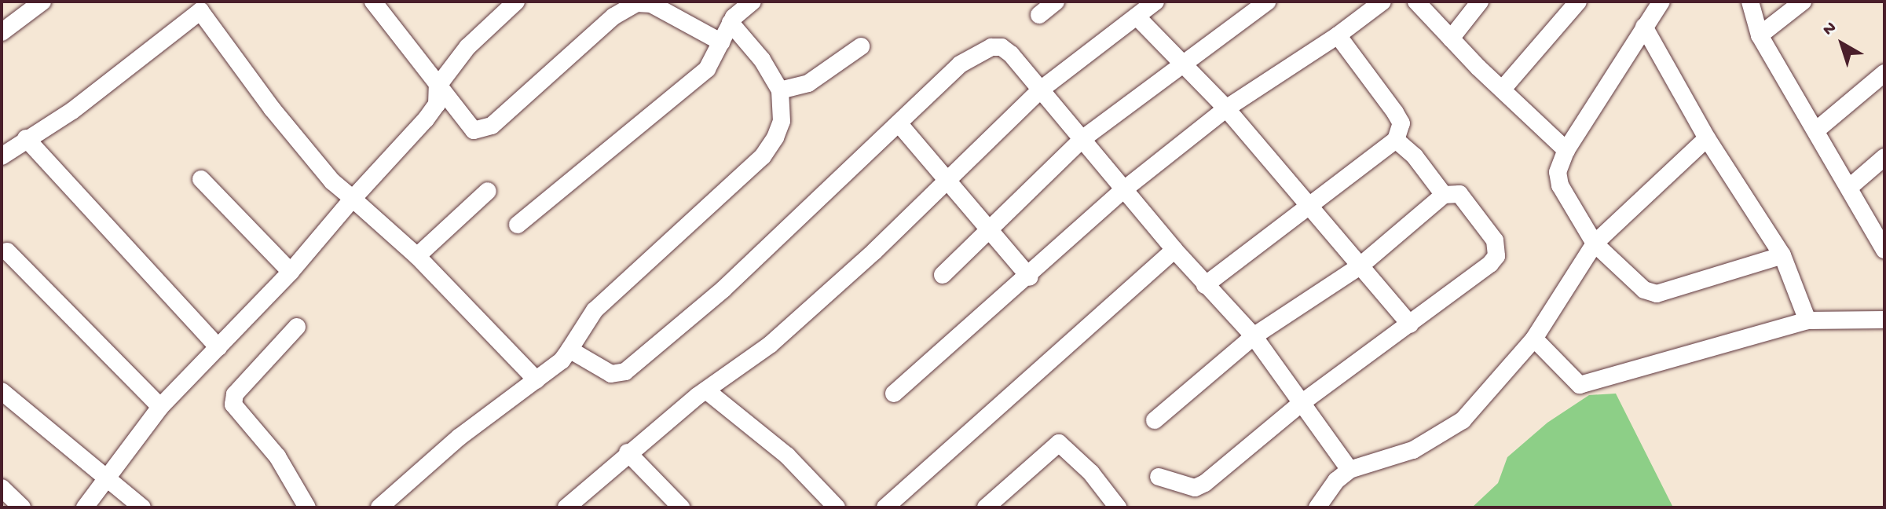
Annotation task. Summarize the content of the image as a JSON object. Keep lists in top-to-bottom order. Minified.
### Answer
{"north":"top left"}
